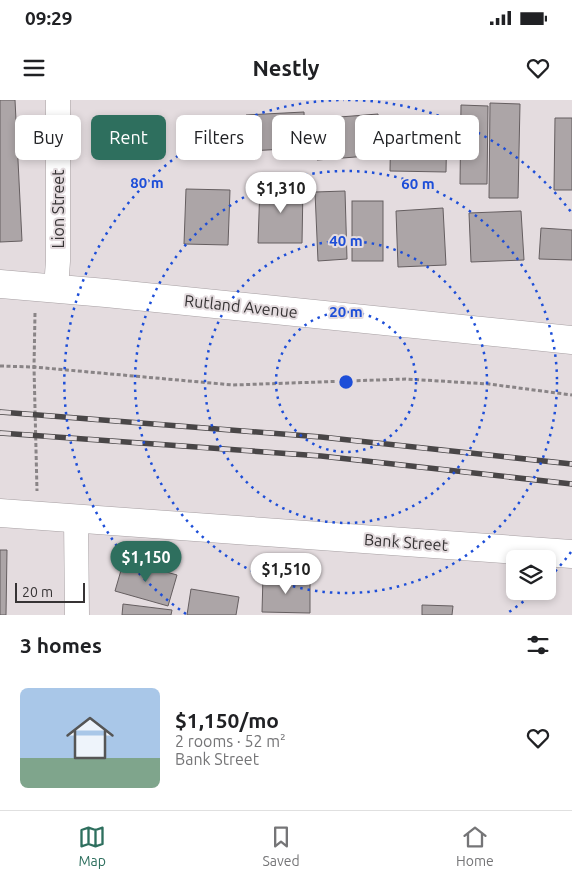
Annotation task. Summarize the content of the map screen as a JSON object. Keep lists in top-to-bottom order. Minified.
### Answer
{"streets":{"street":["Lion Street","Rutland Avenue","Bank Street"]},"crossings":[["Lion Street","Rutland Avenue"]],"scale_bar":"20 m","page":{"status":"09:29","header":"Nestly","chip":["Buy","Rent","Filters","New","Apartment"],"price":["$1,310","$1,150","$1,510"],"scale":"20 m","heading":"3 homes","list":[{"name":"$1,150/mo","note":"2 rooms · 52 m² · Bank Street"}],"tabs":["Map","Saved","Home"]},"rings":["80 m","60 m","40 m","20 m"]}
